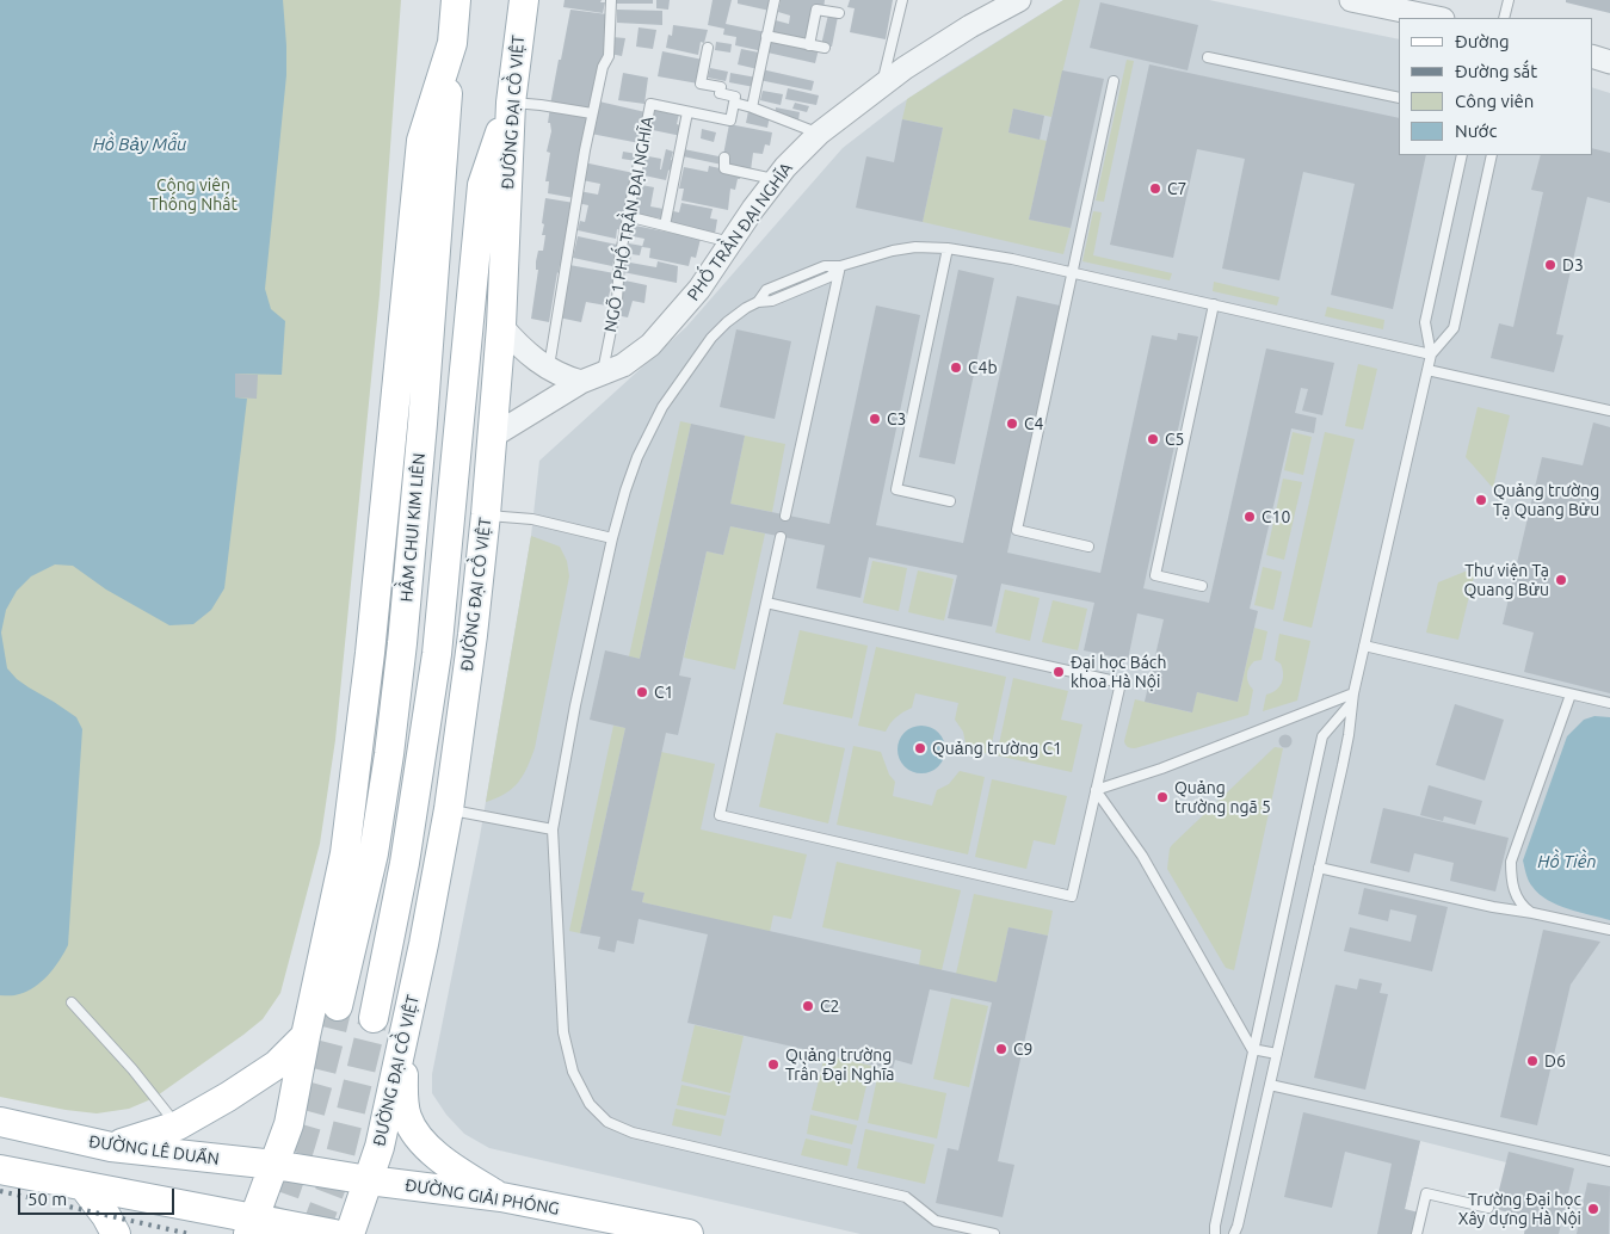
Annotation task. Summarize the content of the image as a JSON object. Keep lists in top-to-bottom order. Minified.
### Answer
{"streets":{"main road":["ĐƯỜNG ĐẠI CỒ VIỆT","HẦM CHUI KIM LIÊN","ĐƯỜNG LÊ DUẨN","ĐƯỜNG GIẢI PHÓNG"],"street":["PHỐ TRẦN ĐẠI NGHĨA"],"lane":["NGÕ 1 PHỐ TRẦN ĐẠI NGHĨA"]},"crossings":[["ĐƯỜNG ĐẠI CỒ VIỆT","PHỐ TRẦN ĐẠI NGHĨA"],["ĐƯỜNG ĐẠI CỒ VIỆT","ĐƯỜNG GIẢI PHÓNG"],["NGÕ 1 PHỐ TRẦN ĐẠI NGHĨA","PHỐ TRẦN ĐẠI NGHĨA"],["ĐƯỜNG LÊ DUẨN","ĐƯỜNG GIẢI PHÓNG"]],"water":["Hồ Bảy Mẫu","Hồ Tiền"],"parks":["Công viên Thống Nhất"],"places":["C7","D3","C4b","C3","C4","C5","Quảng trường Tạ Quang Bửu","C10","Thư viện Tạ Quang Bửu","Đại học Bách khoa Hà Nội","C1","Quảng trường C1","Quảng trường ngã 5","C2","C9","D6","Quảng trường Trần Đại Nghĩa","Trường Đại học Xây dựng Hà Nội"],"legend":["Đường","Đường sắt","Công viên","Nước"],"scale_bar":"50 m"}
